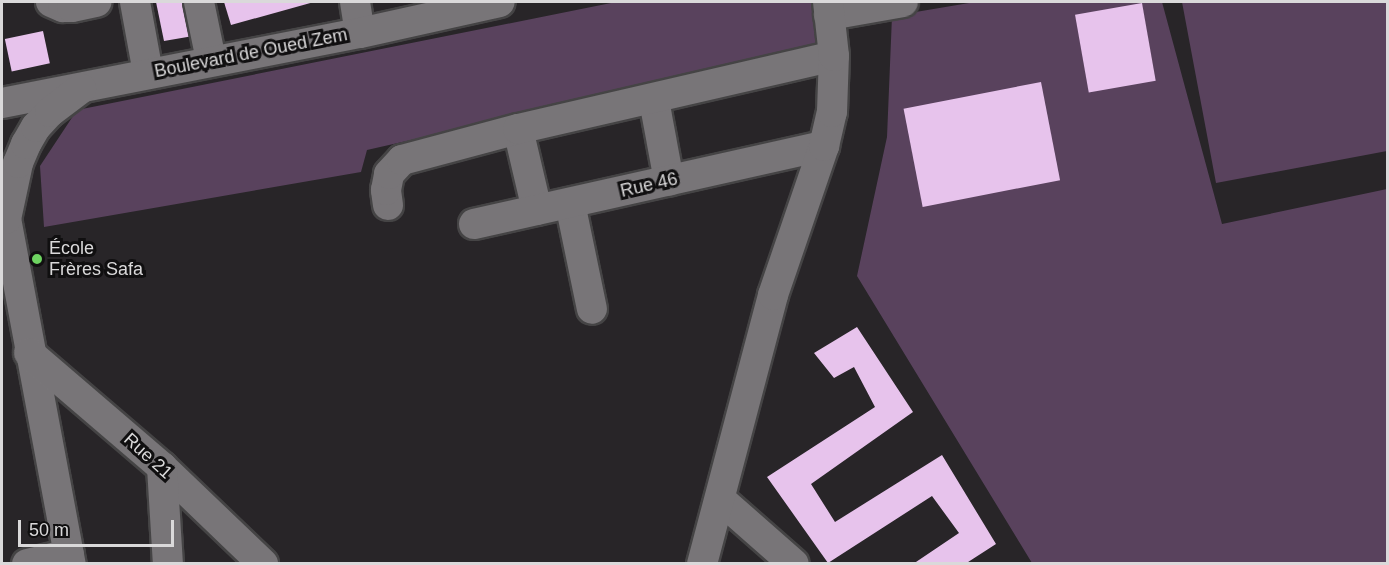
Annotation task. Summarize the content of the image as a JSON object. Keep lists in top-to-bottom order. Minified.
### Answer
{"streets":{"street":["Boulevard de Oued Zem","Rue 46","Rue 21"]},"places":["École Frères Safa"],"scale_bar":"50 m"}
